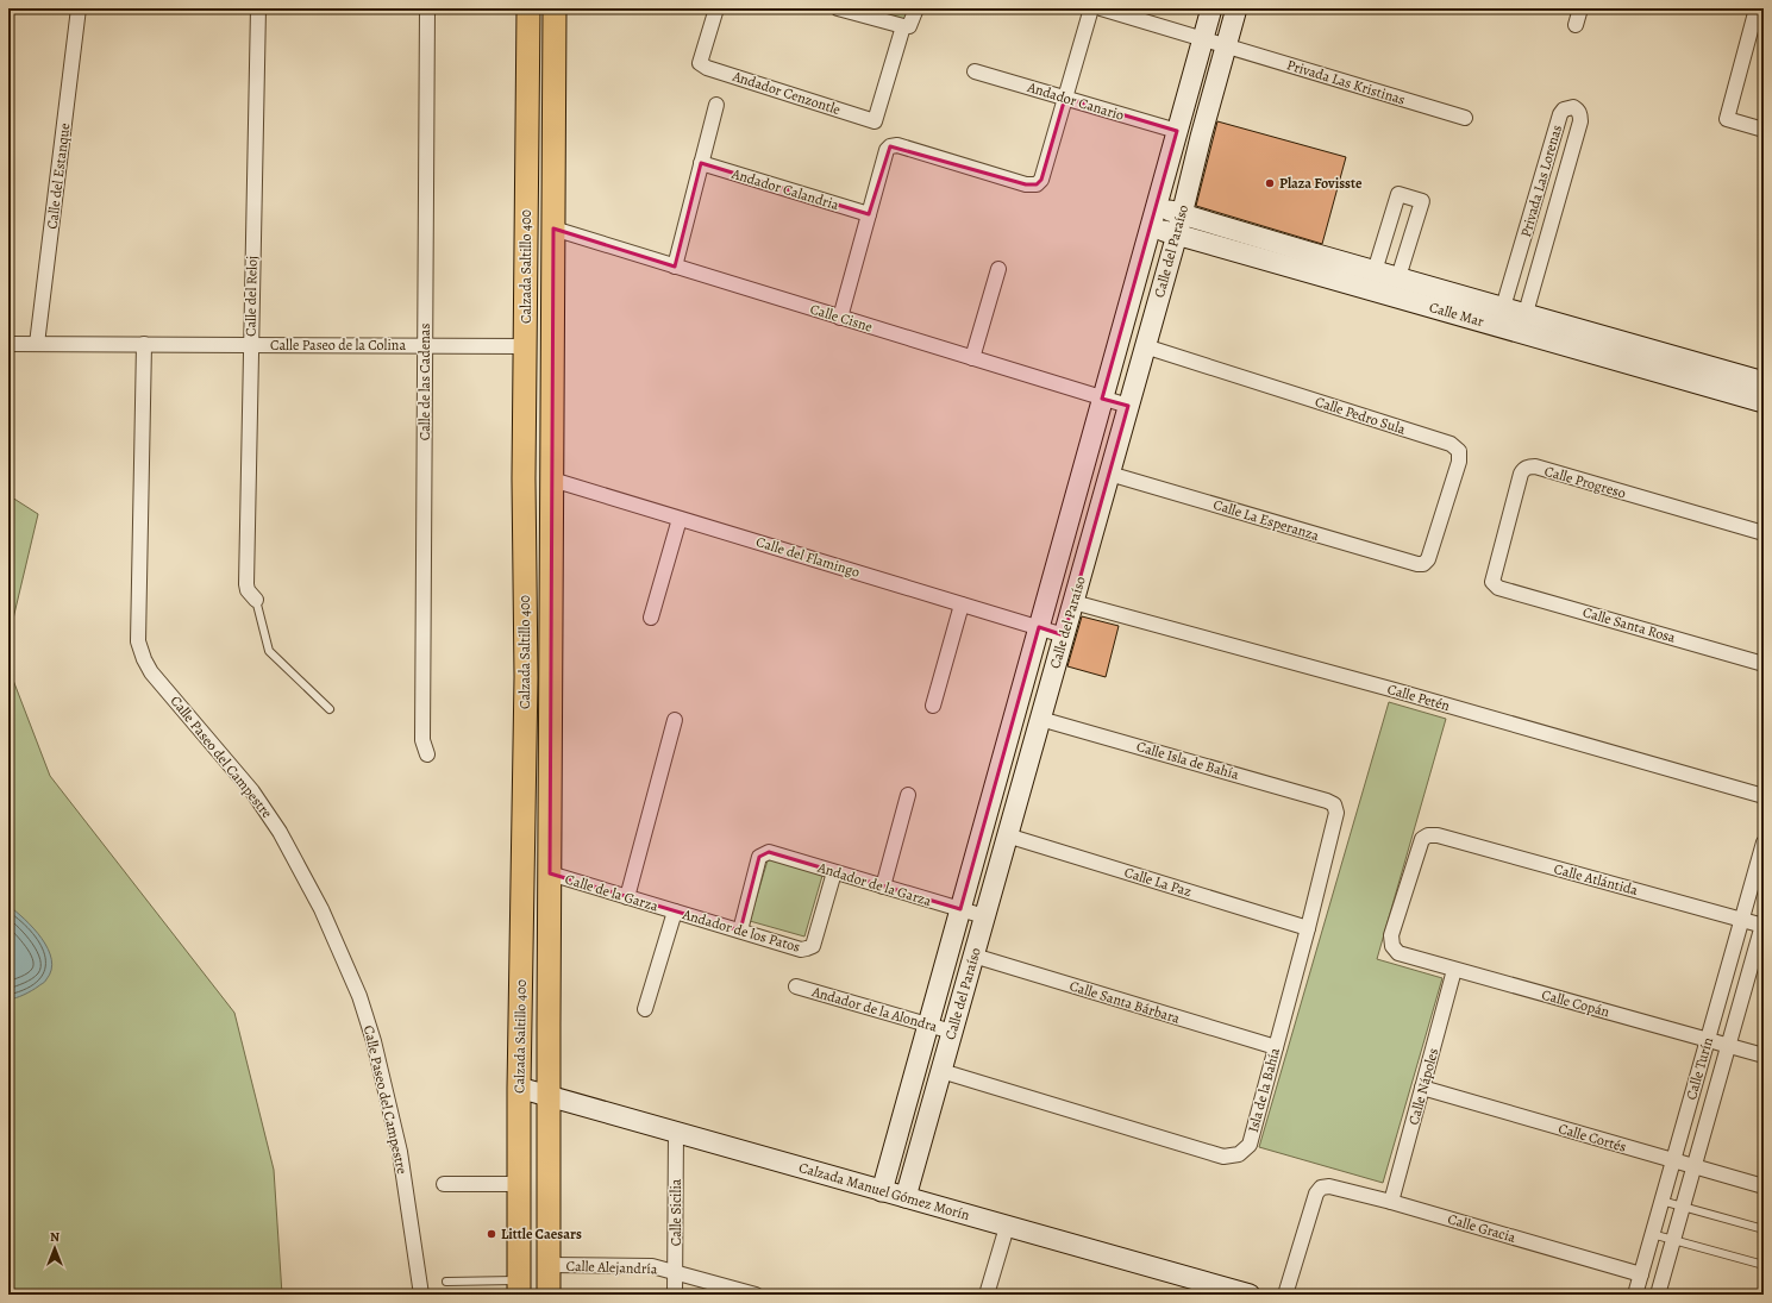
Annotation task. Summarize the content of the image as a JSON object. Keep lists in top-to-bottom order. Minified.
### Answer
{"streets":{"main road":["Calzada Saltillo 400"],"street":["Privada Las Kristinas","Andador Cenzontle","Andador Canario","Calle del Estanque","Privada Las Lorenas","Andador Calandria","Calle del Paraíso","Calle del Reloj","Calle Mar","Calle Cisne","Calle Paseo de la Colina","Calle de las Cadenas","Calle Pedro Sula","Calle Progreso","Calle La Esperanza","Calle del Flamingo","Calle Santa Rosa","Calle Petén","Calle Paseo del Campestre","Calle Isla de Bahía","Calle Atlántida","Calle La Paz","Andador de la Garza","Calle de la Garza","Andador de los Patos","Calle Santa Bárbara","Calle Copán","Andador de la Alondra","Calle Turín","Calle Nápoles","Isla de la Bahía","Calle Cortés","Calzada Manuel Gómez Morín","Calle Sicilia","Calle Gracia","Calle Alejandría"]},"crossings":[["Privada Las Kristinas","Calle del Paraíso"],["Andador Canario","Calle del Paraíso"],["Calle del Estanque","Calle Paseo de la Colina"],["Privada Las Lorenas","Calle Mar"],["Calle del Paraíso","Calle Mar"],["Calle del Paraíso","Calle Cisne"],["Calle del Paraíso","Calle Pedro Sula"],["Calle del Paraíso","Calle La Esperanza"],["Calle del Paraíso","Calle del Flamingo"],["Calle del Paraíso","Calle Petén"],["Calle del Paraíso","Calle Isla de Bahía"],["Calle del Paraíso","Calle La Paz"],["Calle del Paraíso","Andador de la Garza"],["Calle del Paraíso","Calle Santa Bárbara"],["Calle del Paraíso","Andador de la Alondra"],["Calle del Paraíso","Isla de la Bahía"],["Calle del Paraíso","Calzada Manuel Gómez Morín"],["Calzada Saltillo 400","Calle Cisne"],["Calzada Saltillo 400","Calle Paseo de la Colina"],["Calzada Saltillo 400","Calle del Flamingo"],["Calzada Saltillo 400","Calle de la Garza"],["Calzada Saltillo 400","Calzada Manuel Gómez Morín"],["Calzada Saltillo 400","Calle Alejandría"],["Calle del Reloj","Calle Paseo de la Colina"],["Calle Paseo de la Colina","Calle de las Cadenas"],["Calle Paseo de la Colina","Calle Paseo del Campestre"],["Calle Pedro Sula","Calle La Esperanza"],["Calle Progreso","Calle Santa Rosa"],["Calle Isla de Bahía","Isla de la Bahía"],["Calle Atlántida","Calle Copán"],["Calle Atlántida","Calle Turín"],["Calle La Paz","Isla de la Bahía"],["Andador de la Garza","Andador de los Patos"],["Calle de la Garza","Andador de los Patos"],["Calle Santa Bárbara","Isla de la Bahía"],["Calle Copán","Calle Turín"],["Calle Copán","Calle Nápoles"],["Calle Turín","Calle Cortés"],["Calle Turín","Calle Gracia"],["Calle Nápoles","Calle Cortés"],["Calle Nápoles","Calle Gracia"],["Calzada Manuel Gómez Morín","Calle Sicilia"],["Calle Sicilia","Calle Alejandría"]],"places":["Plaza Fovisste","Little Caesars"],"north":"top"}
